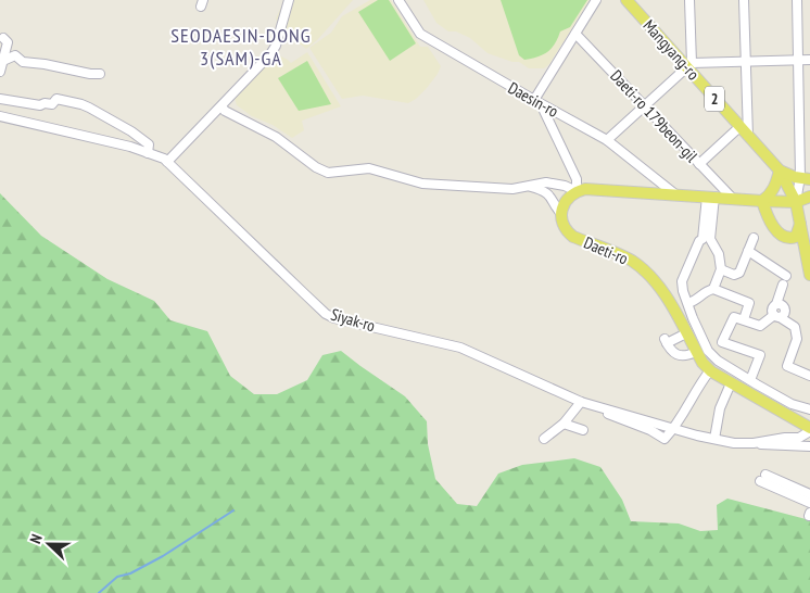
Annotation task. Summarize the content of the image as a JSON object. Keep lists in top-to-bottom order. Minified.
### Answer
{"streets":{"main road":["Mangyang-ro","2","Daeti-ro"],"street":["Daesin-ro","Daeti-ro 179beon-gil","Siyak-ro"]},"crossings":[["Mangyang-ro","2"],["Daeti-ro","Siyak-ro"]],"districts":["SEODAESIN-DONG 3(SAM)-GA"],"north":"left"}
